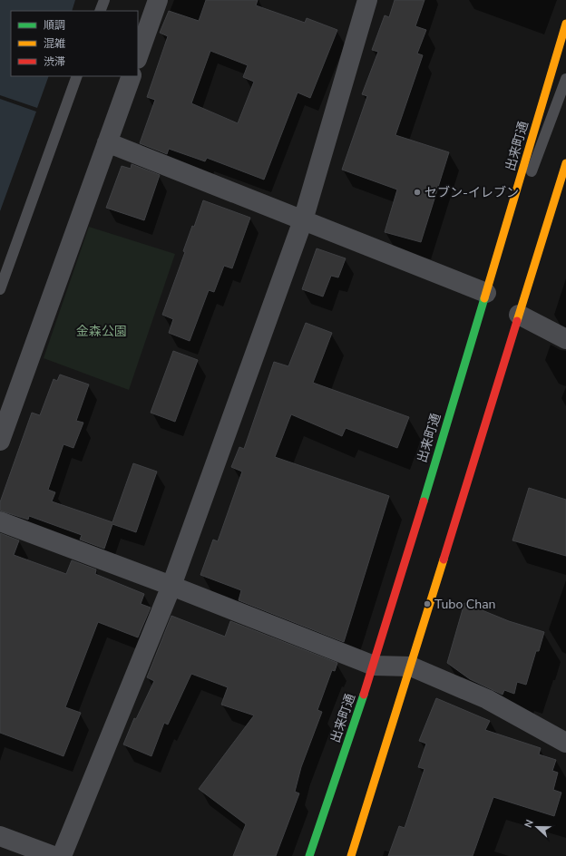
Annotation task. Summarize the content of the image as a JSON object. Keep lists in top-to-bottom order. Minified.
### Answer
{"streets":{"main road":["出来町通"]},"parks":["金森公園"],"places":["セブン-イレブン","Tubo Chan"],"legend":["順調","混雑","渋滞"],"north":"left"}
